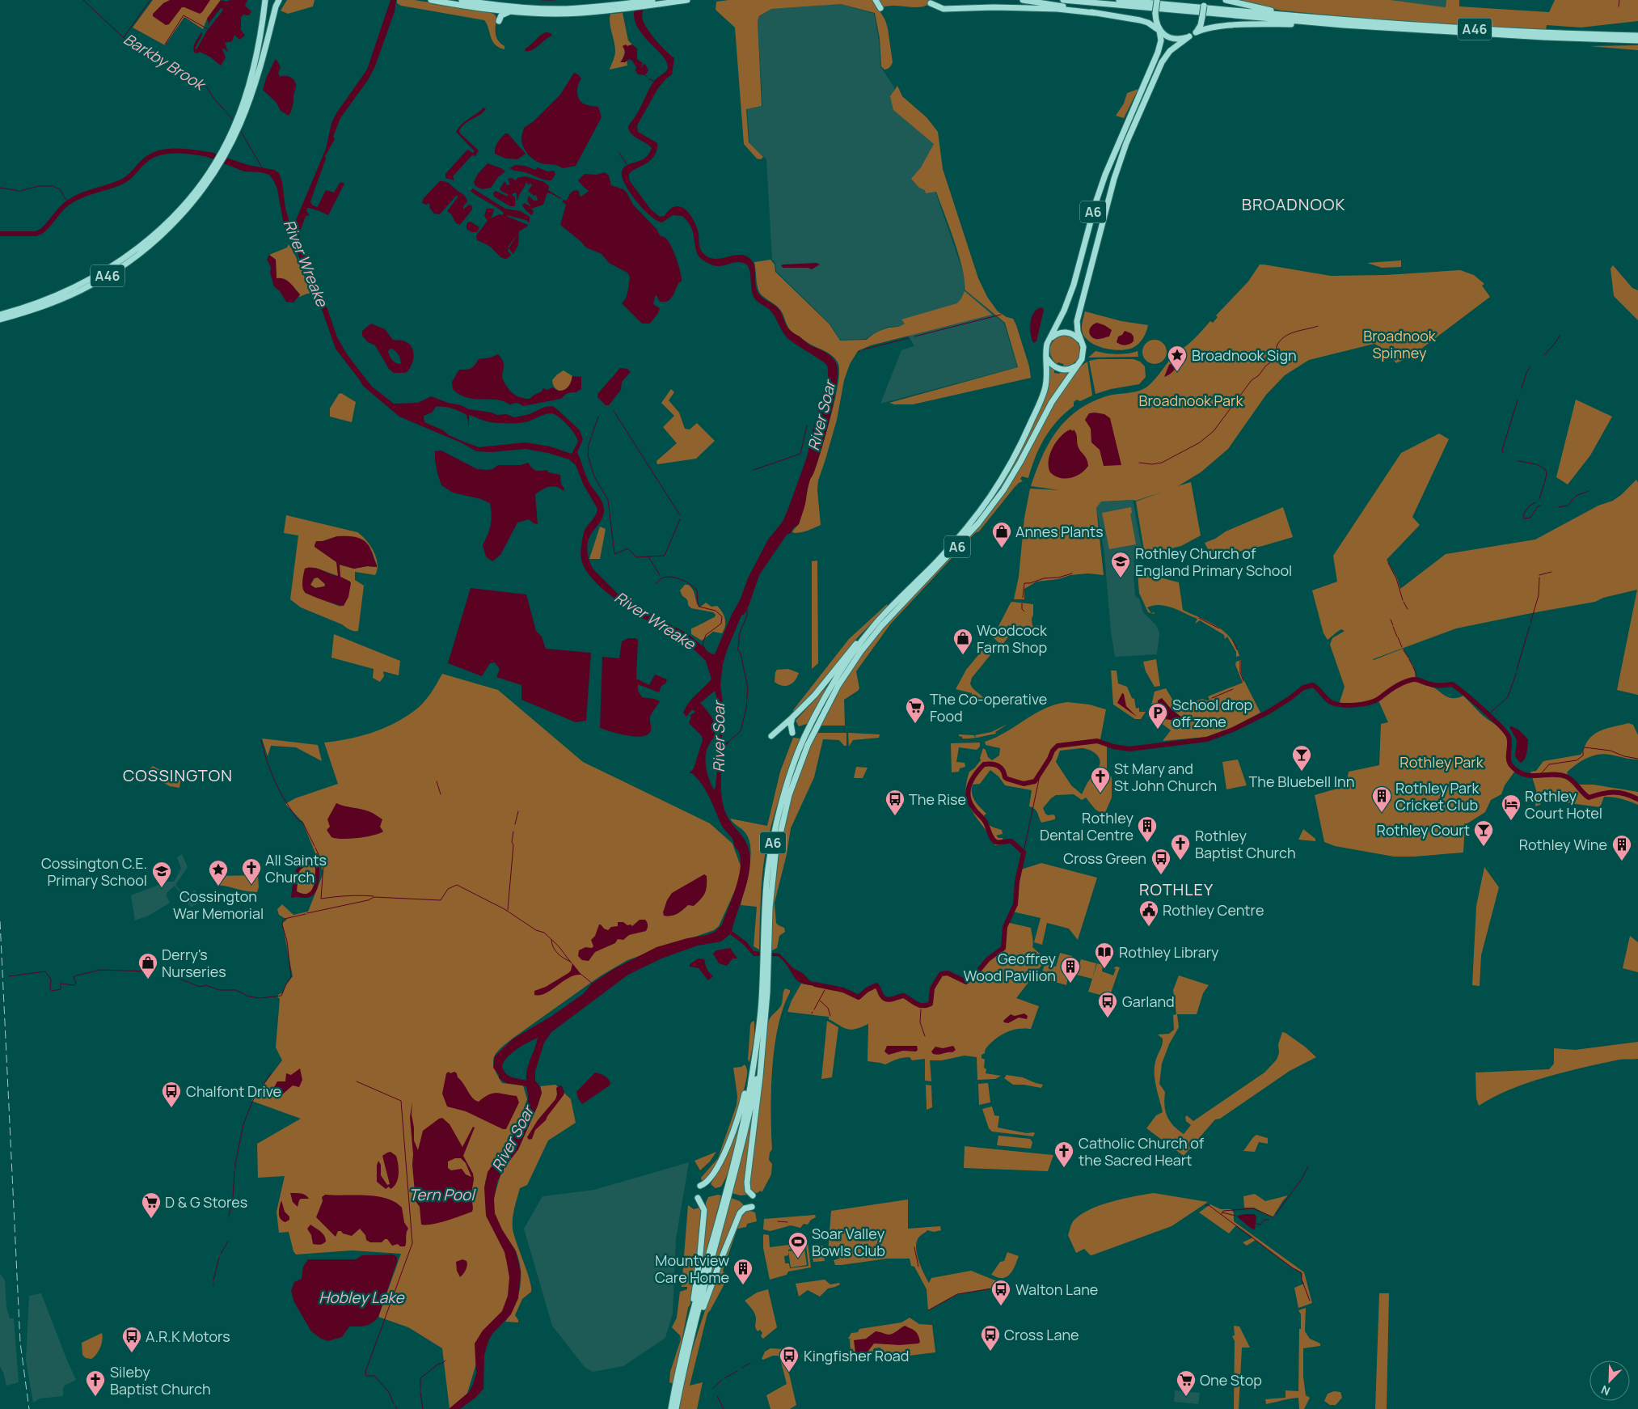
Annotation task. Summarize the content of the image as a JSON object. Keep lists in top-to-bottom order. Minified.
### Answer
{"streets":{"highway":["A46","A6"]},"districts":["BROADNOOK","COSSINGTON","ROTHLEY"],"water":["Barkby Brook","River Wreake","River Soar","Tern Pool","Hobley Lake"],"parks":["Broadnook Spinney","Broadnook Park","Rothley Park"],"places":{"place":["Broadnook Sign","Cossington War Memorial"],"shop":["Annes Plants","Woodcock Farm Shop","Derry's Nurseries"],"school or university":["Rothley Church of England Primary School","Cossington C.E. Primary School"],"supermarket":["The Co-operative Food","D & G Stores","One Stop"],"parking":["School drop off zone"],"bar":["The Bluebell Inn","Rothley Court"],"church":["St Mary and St John Church","Rothley Baptist Church","All Saints Church","Catholic Church of the Sacred Heart","Sileby Baptist Church"],"building":["Rothley Park Cricket Club","Rothley Dental Centre","Rothley Wine","Geoffrey Wood Pavilion","Mountview Care Home"],"bus stop":["The Rise","Cross Green","Garland","Chalfont Drive","Walton Lane","Cross Lane","A.R.K Motors","Kingfisher Road"],"hotel":["Rothley Court Hotel"],"public building":["Rothley Centre"],"library":["Rothley Library"],"sports":["Soar Valley Bowls Club"]},"north":"bottom left"}
